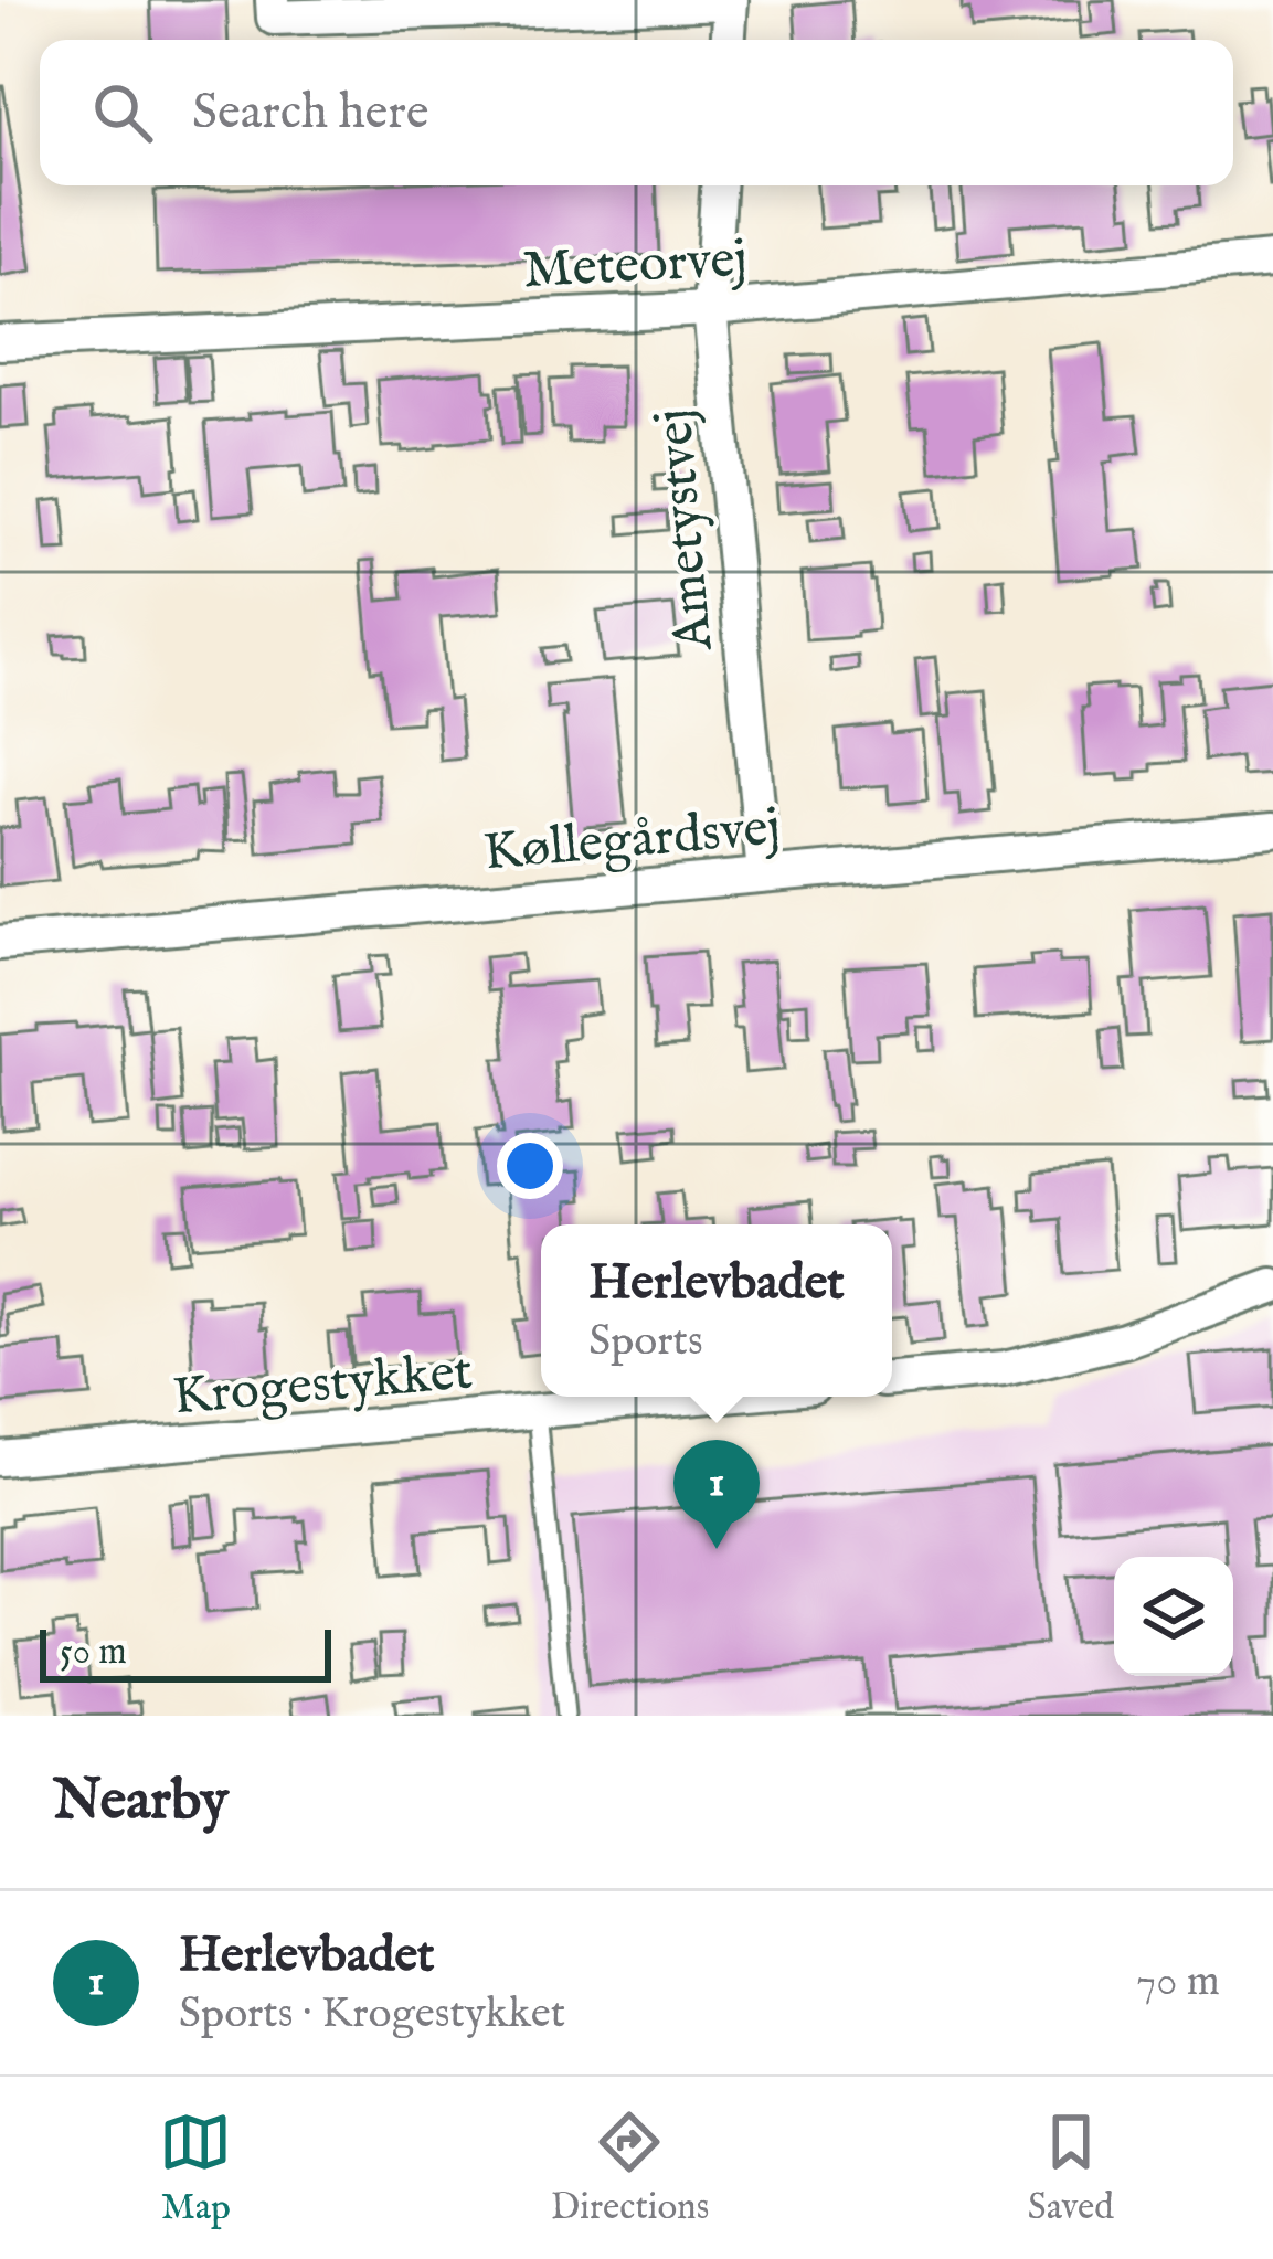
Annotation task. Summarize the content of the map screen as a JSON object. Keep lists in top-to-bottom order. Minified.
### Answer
{"streets":{"street":["Meteorvej","Ametystvej","Køllegårdsvej","Krogestykket"]},"crossings":[["Meteorvej","Ametystvej"],["Ametystvej","Køllegårdsvej"]],"scale_bar":"50 m","page":{"search":"Search here","popup":["Herlevbadet","Sports"],"pins":"1","scale":"50 m","heading":"Nearby","list":[{"mark":"1","name":"Herlevbadet","note":"Sports · Krogestykket","value":"70 m"}],"nav":["Map","Directions","Saved"]}}
